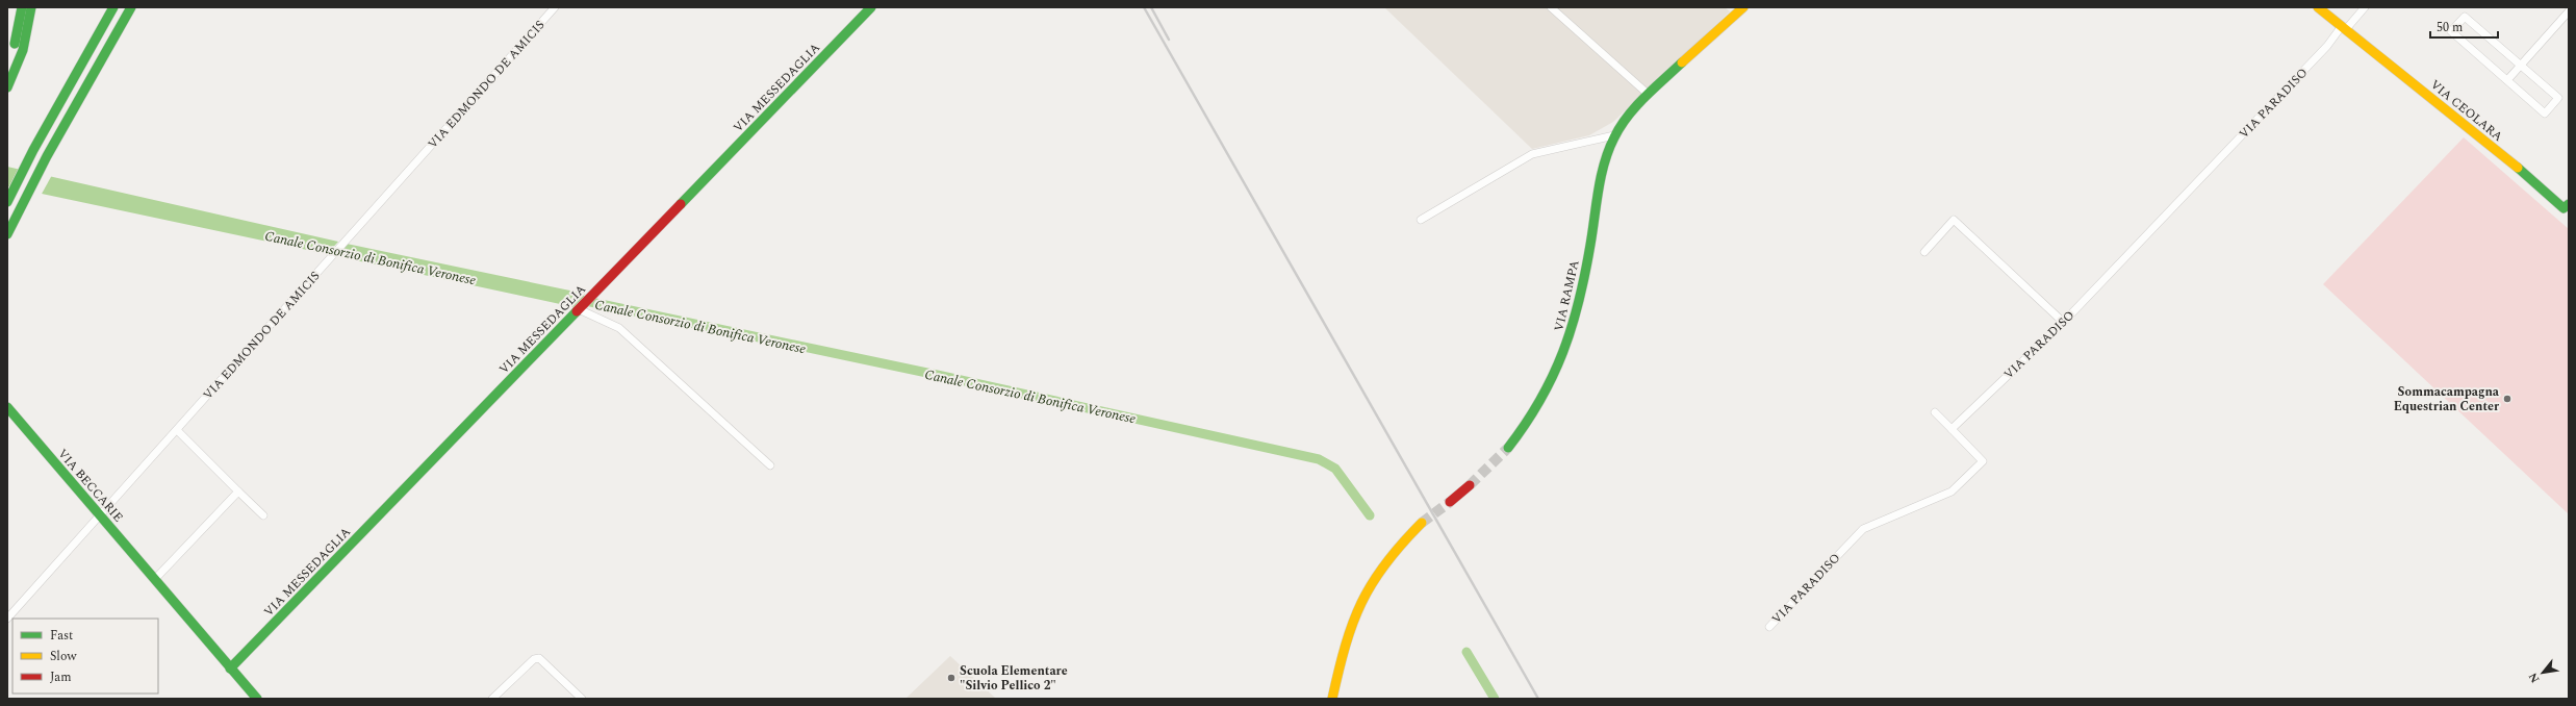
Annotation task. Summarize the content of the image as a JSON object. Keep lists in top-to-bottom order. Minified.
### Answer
{"streets":{"main road":["VIA MESSEDAGLIA","VIA CEOLARA","VIA RAMPA","VIA BECCARIE"],"street":["VIA EDMONDO DE AMICIS","VIA PARADISO"]},"crossings":[["VIA EDMONDO DE AMICIS","VIA BECCARIE"],["VIA MESSEDAGLIA","VIA BECCARIE"],["VIA PARADISO","VIA CEOLARA"]],"water":["Canale Consorzio di Bonifica Veronese"],"places":["Sommacampagna Equestrian Center","Scuola Elementare \"Silvio Pellico 2\""],"legend":["Fast","Slow","Jam"],"scale_bar":"50 m","north":"bottom left"}
